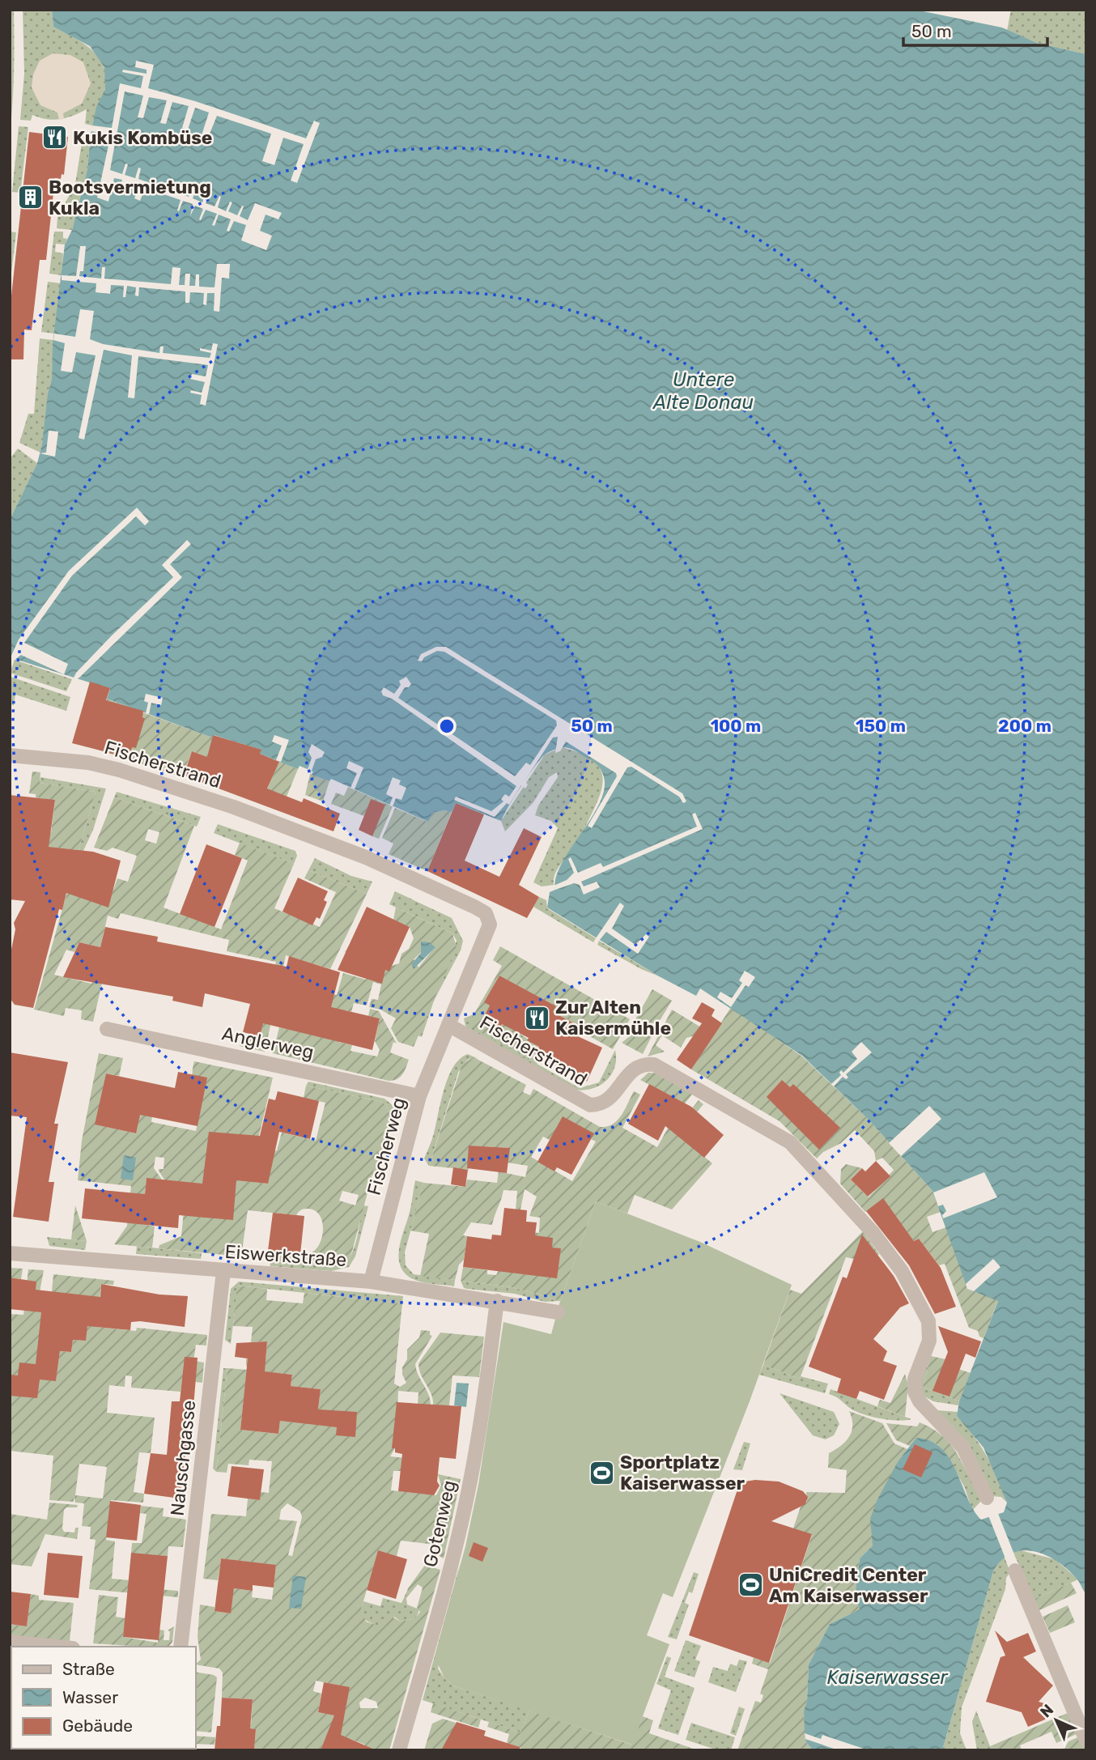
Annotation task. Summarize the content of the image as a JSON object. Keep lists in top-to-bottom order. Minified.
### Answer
{"streets":{"street":["Fischerstrand","Anglerweg","Fischerweg","Eiswerkstraße","Nauschgasse","Gotenweg"]},"crossings":[["Fischerstrand","Fischerweg"],["Anglerweg","Fischerweg"],["Fischerweg","Eiswerkstraße"],["Eiswerkstraße","Nauschgasse"],["Eiswerkstraße","Gotenweg"]],"water":["Untere Alte Donau","Kaiserwasser"],"places":{"restaurant":["Kukis Kombüse","Zur Alten Kaisermühle"],"building":["Bootsvermietung Kukla"],"sports":["Sportplatz Kaiserwasser","UniCredit Center Am Kaiserwasser"]},"legend":["Straße","Wasser","Gebäude"],"scale_bar":"50 m","north":"top left","rings":["50 m","100 m","150 m","200 m"]}
